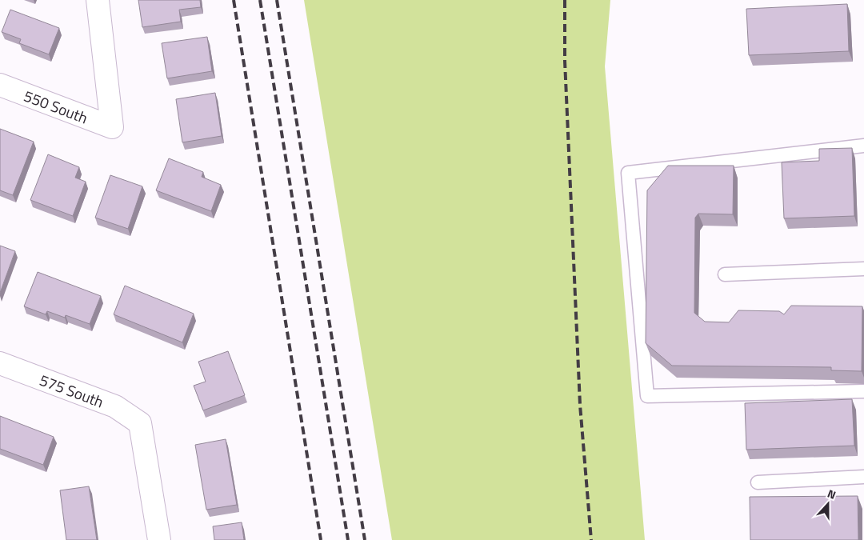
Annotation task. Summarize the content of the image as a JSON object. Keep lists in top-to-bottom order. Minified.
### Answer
{"streets":{"street":["550 South","575 South"]},"north":"top"}
